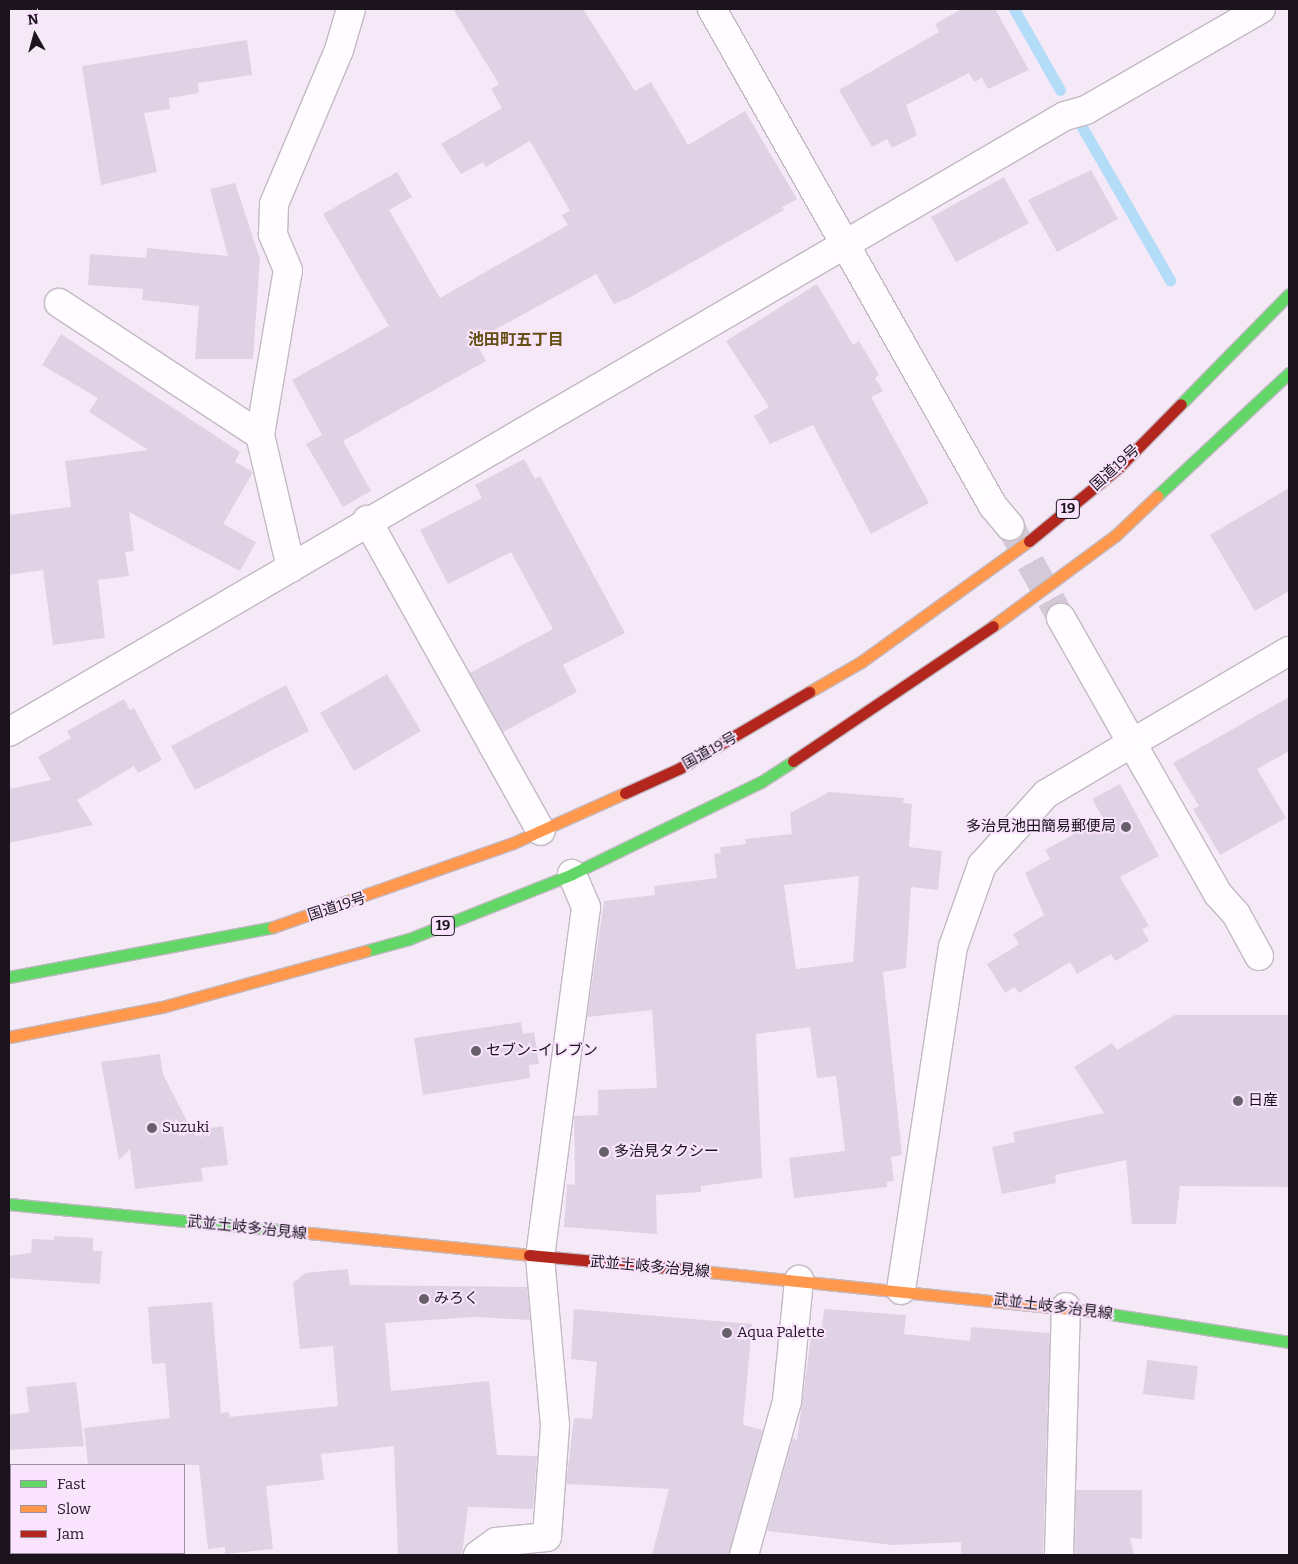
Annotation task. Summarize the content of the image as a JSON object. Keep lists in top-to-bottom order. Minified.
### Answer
{"streets":{"main road":["国道19号","19","武並土岐多治見線"]},"districts":["池田町五丁目"],"places":["多治見池田簡易郵便局","セブン-イレブン","日産","Suzuki","多治見タクシー","みろく","Aqua Palette"],"legend":["Fast","Slow","Jam"],"north":"top"}
